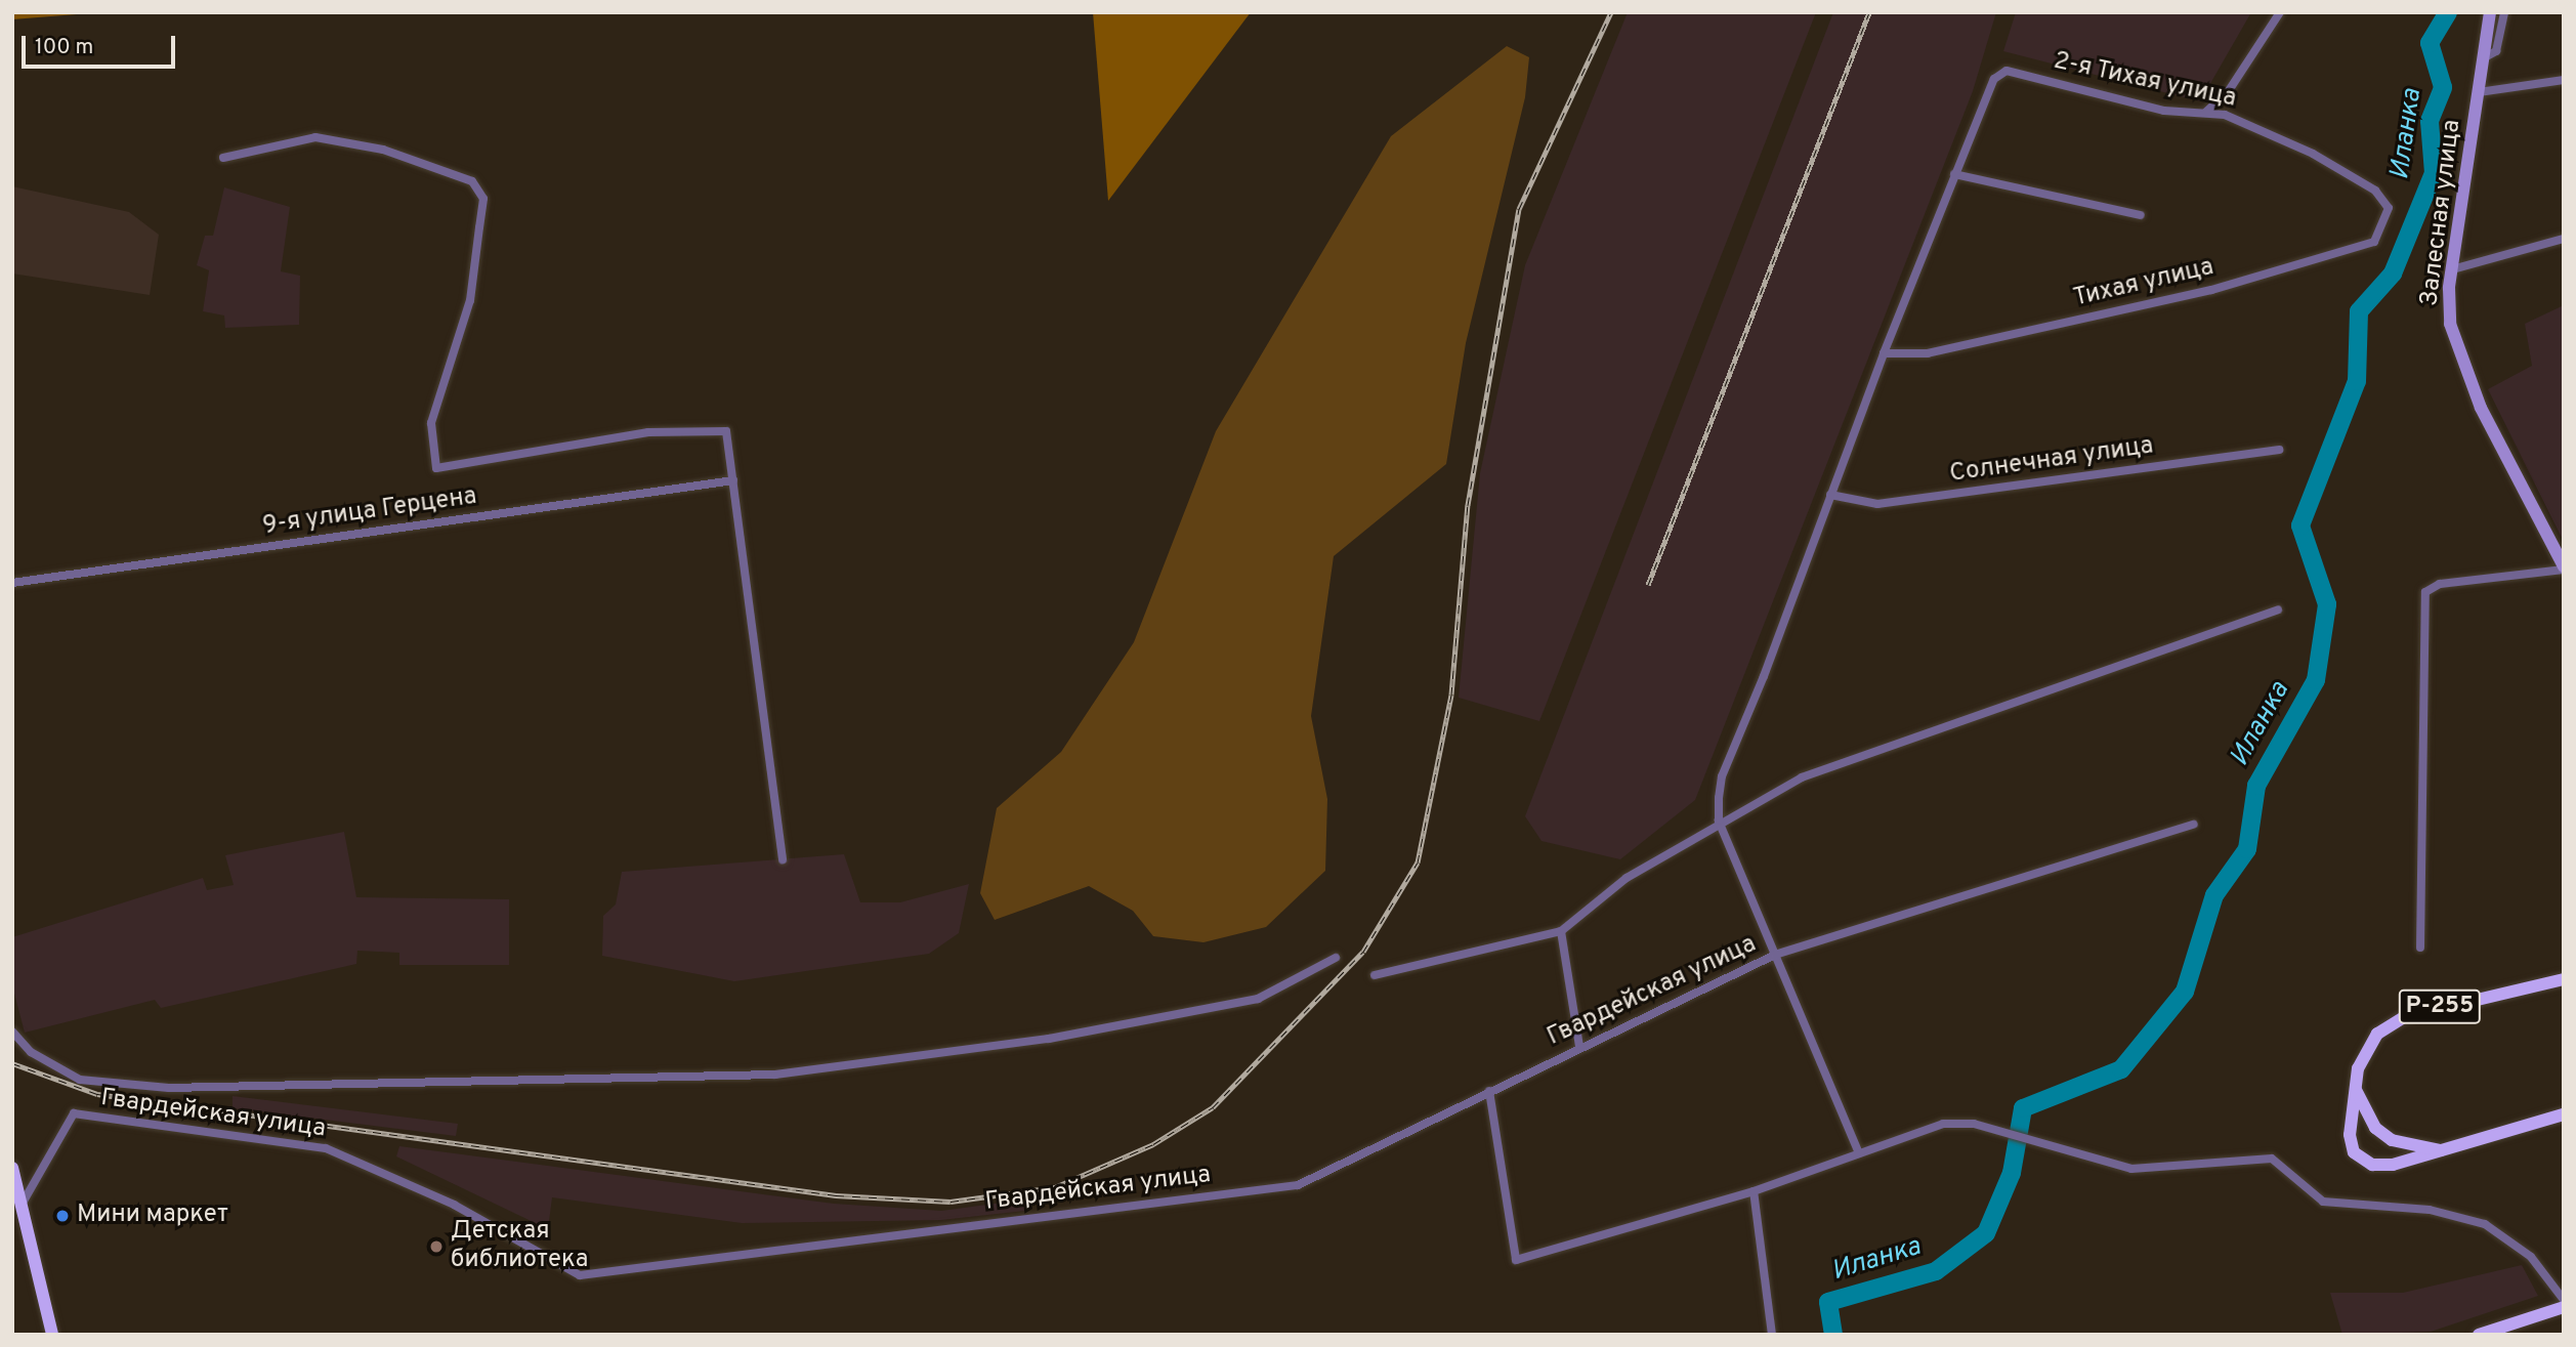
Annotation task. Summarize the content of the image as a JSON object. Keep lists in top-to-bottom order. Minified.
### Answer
{"streets":{"main road":["Р-255"],"street":["2-я Тихая улица","Залесная улица","Тихая улица","Солнечная улица","9-я улица Герцена","Гвардейская улица"]},"crossings":[["2-я Тихая улица","Тихая улица"]],"water":["Иланка"],"places":["Мини маркет","Детская библиотека"],"scale_bar":"100 m"}
